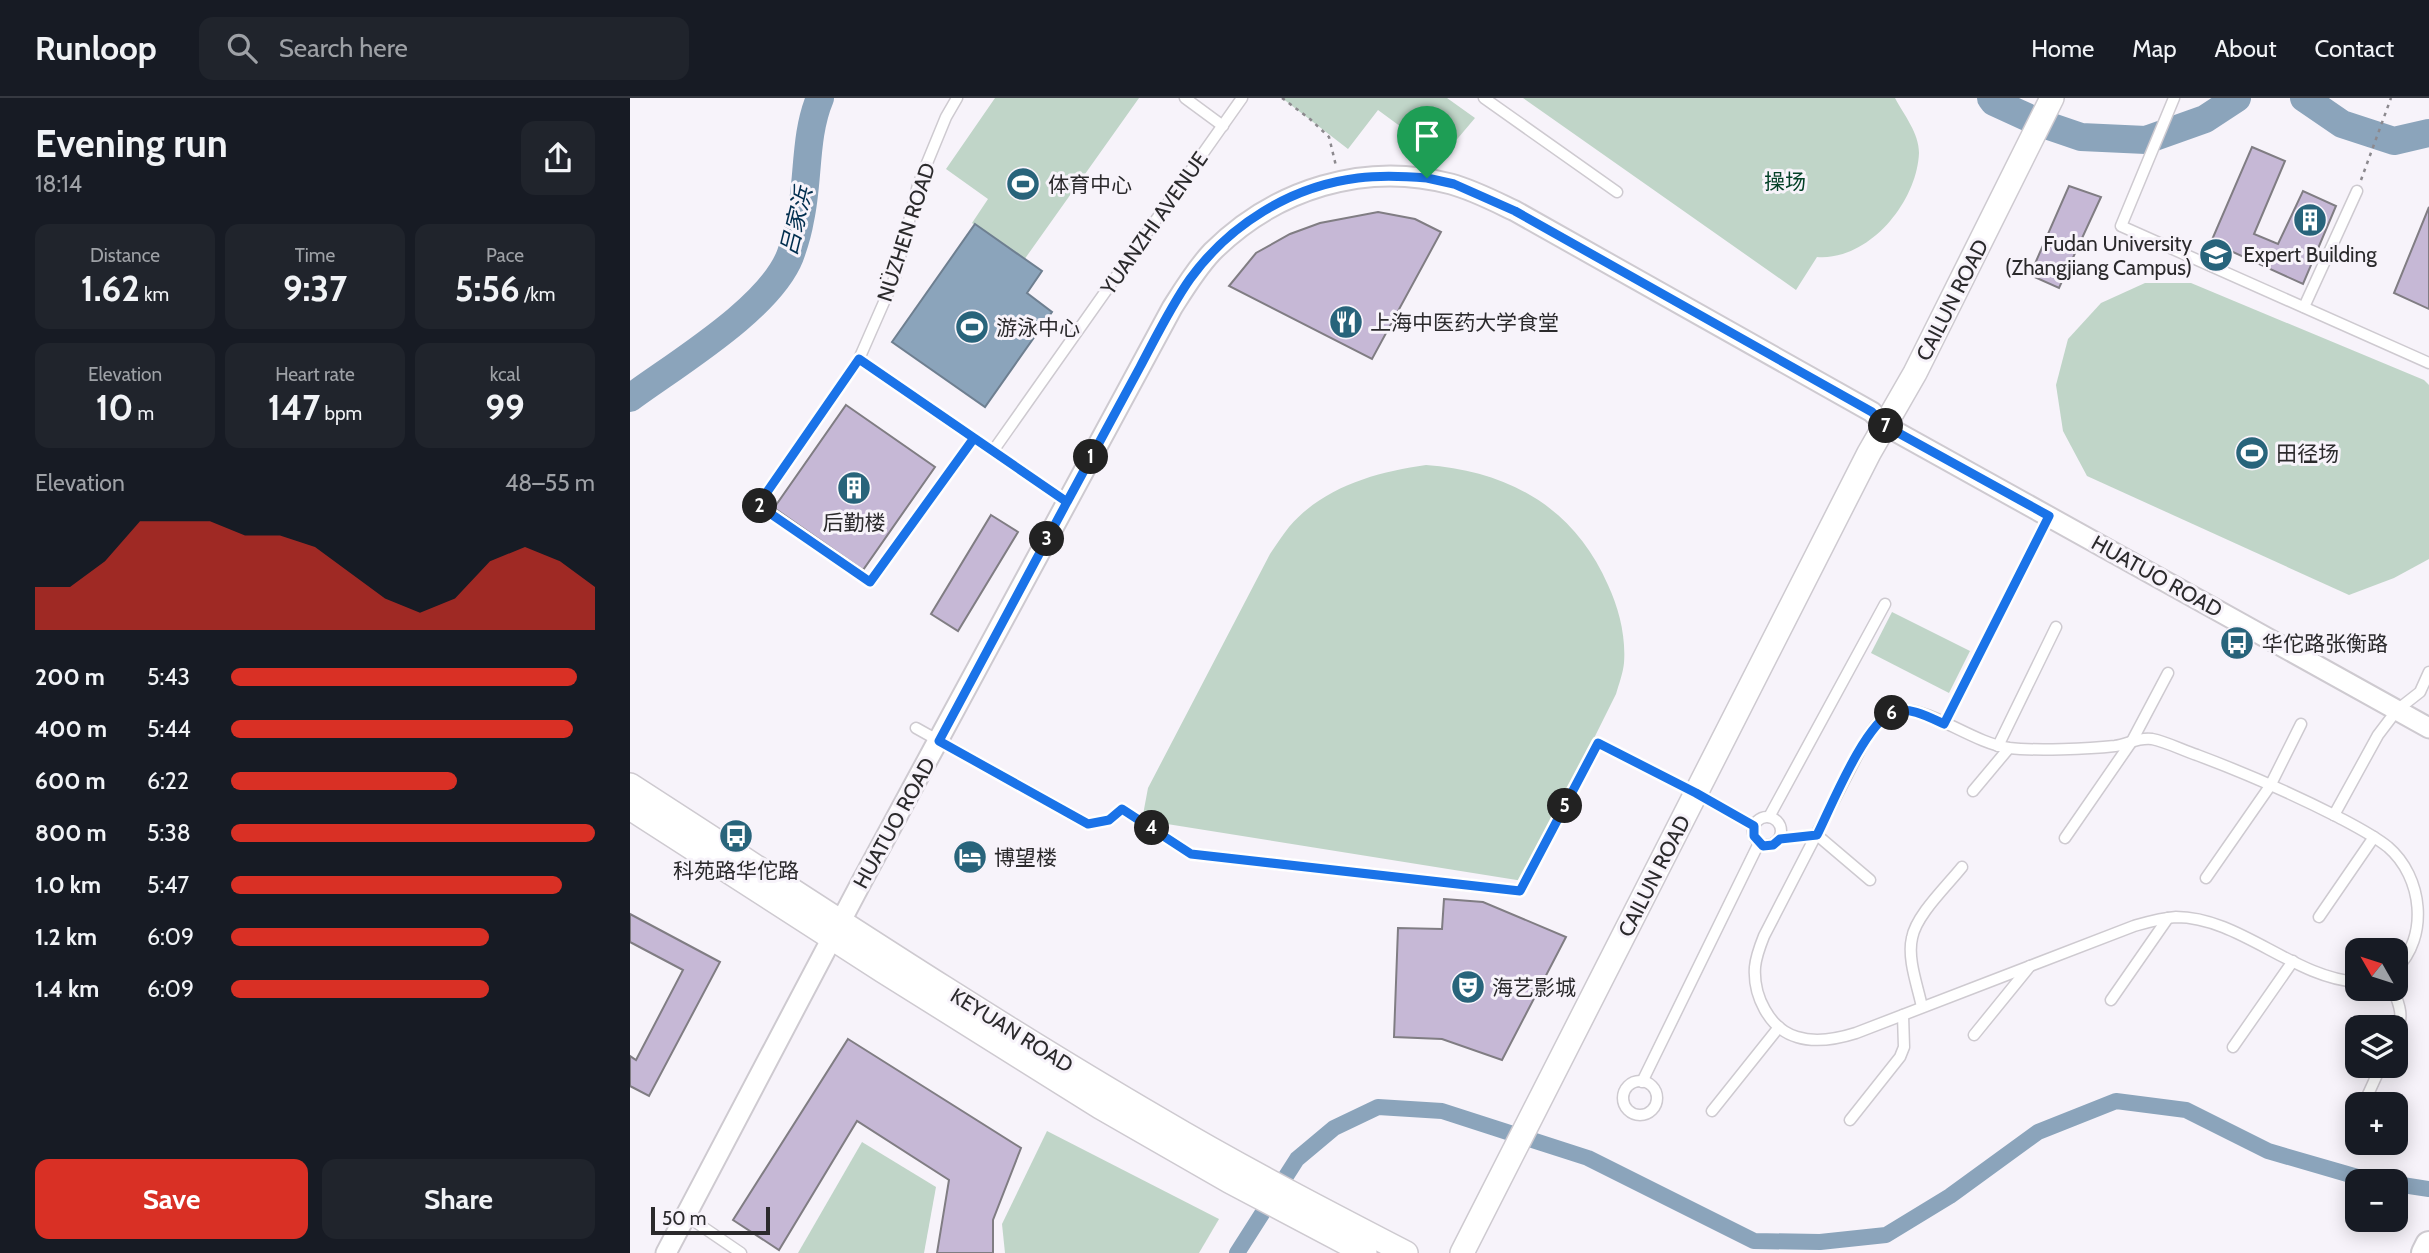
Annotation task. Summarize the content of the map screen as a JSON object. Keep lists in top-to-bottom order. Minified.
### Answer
{"streets":{"street":["CAILUN ROAD","HUATUO ROAD","KEYUAN ROAD"],"lane":["YUANZHI AVENUE","NÜZHEN ROAD"]},"crossings":[["CAILUN ROAD","HUATUO ROAD"],["HUATUO ROAD","KEYUAN ROAD"]],"water":["吕家浜"],"parks":["操场"],"places":{"sports":["体育中心","游泳中心","田径场"],"building":["Expert Building","后勤楼"],"school or university":["Fudan University (Zhangjiang Campus)"],"restaurant":["上海中医药大学食堂"],"bus stop":["华佗路张衡路","科苑路华佗路"],"hotel":["博望楼"],"theatre":["海艺影城"]},"scale_bar":"50 m","north":"top left","page":{"header":"Runloop","search":"Search here","nav":["Home","Map","About","Contact"],"heading":["Evening run","18:14"],"stats":[["Distance","1.62 km"],["Time","9:37"],["Pace","5:56 /km"],["Elevation","10 m"],["Heart rate","147 bpm"],["kcal","99"]],"pins":["7","1","2","3","6","5","4"],"chart":["Elevation","48–55 m"],"list":[{"name":"200 m","note":"5:43"},{"name":"400 m","note":"5:44"},{"name":"600 m","note":"6:22"},{"name":"800 m","note":"5:38"},{"name":"1.0 km","note":"5:47"},{"name":"1.2 km","note":"6:09"},{"name":"1.4 km","note":"6:09"}],"map_buttons":["+","−"],"buttons":["Save","Share"],"scale":"50 m"}}
